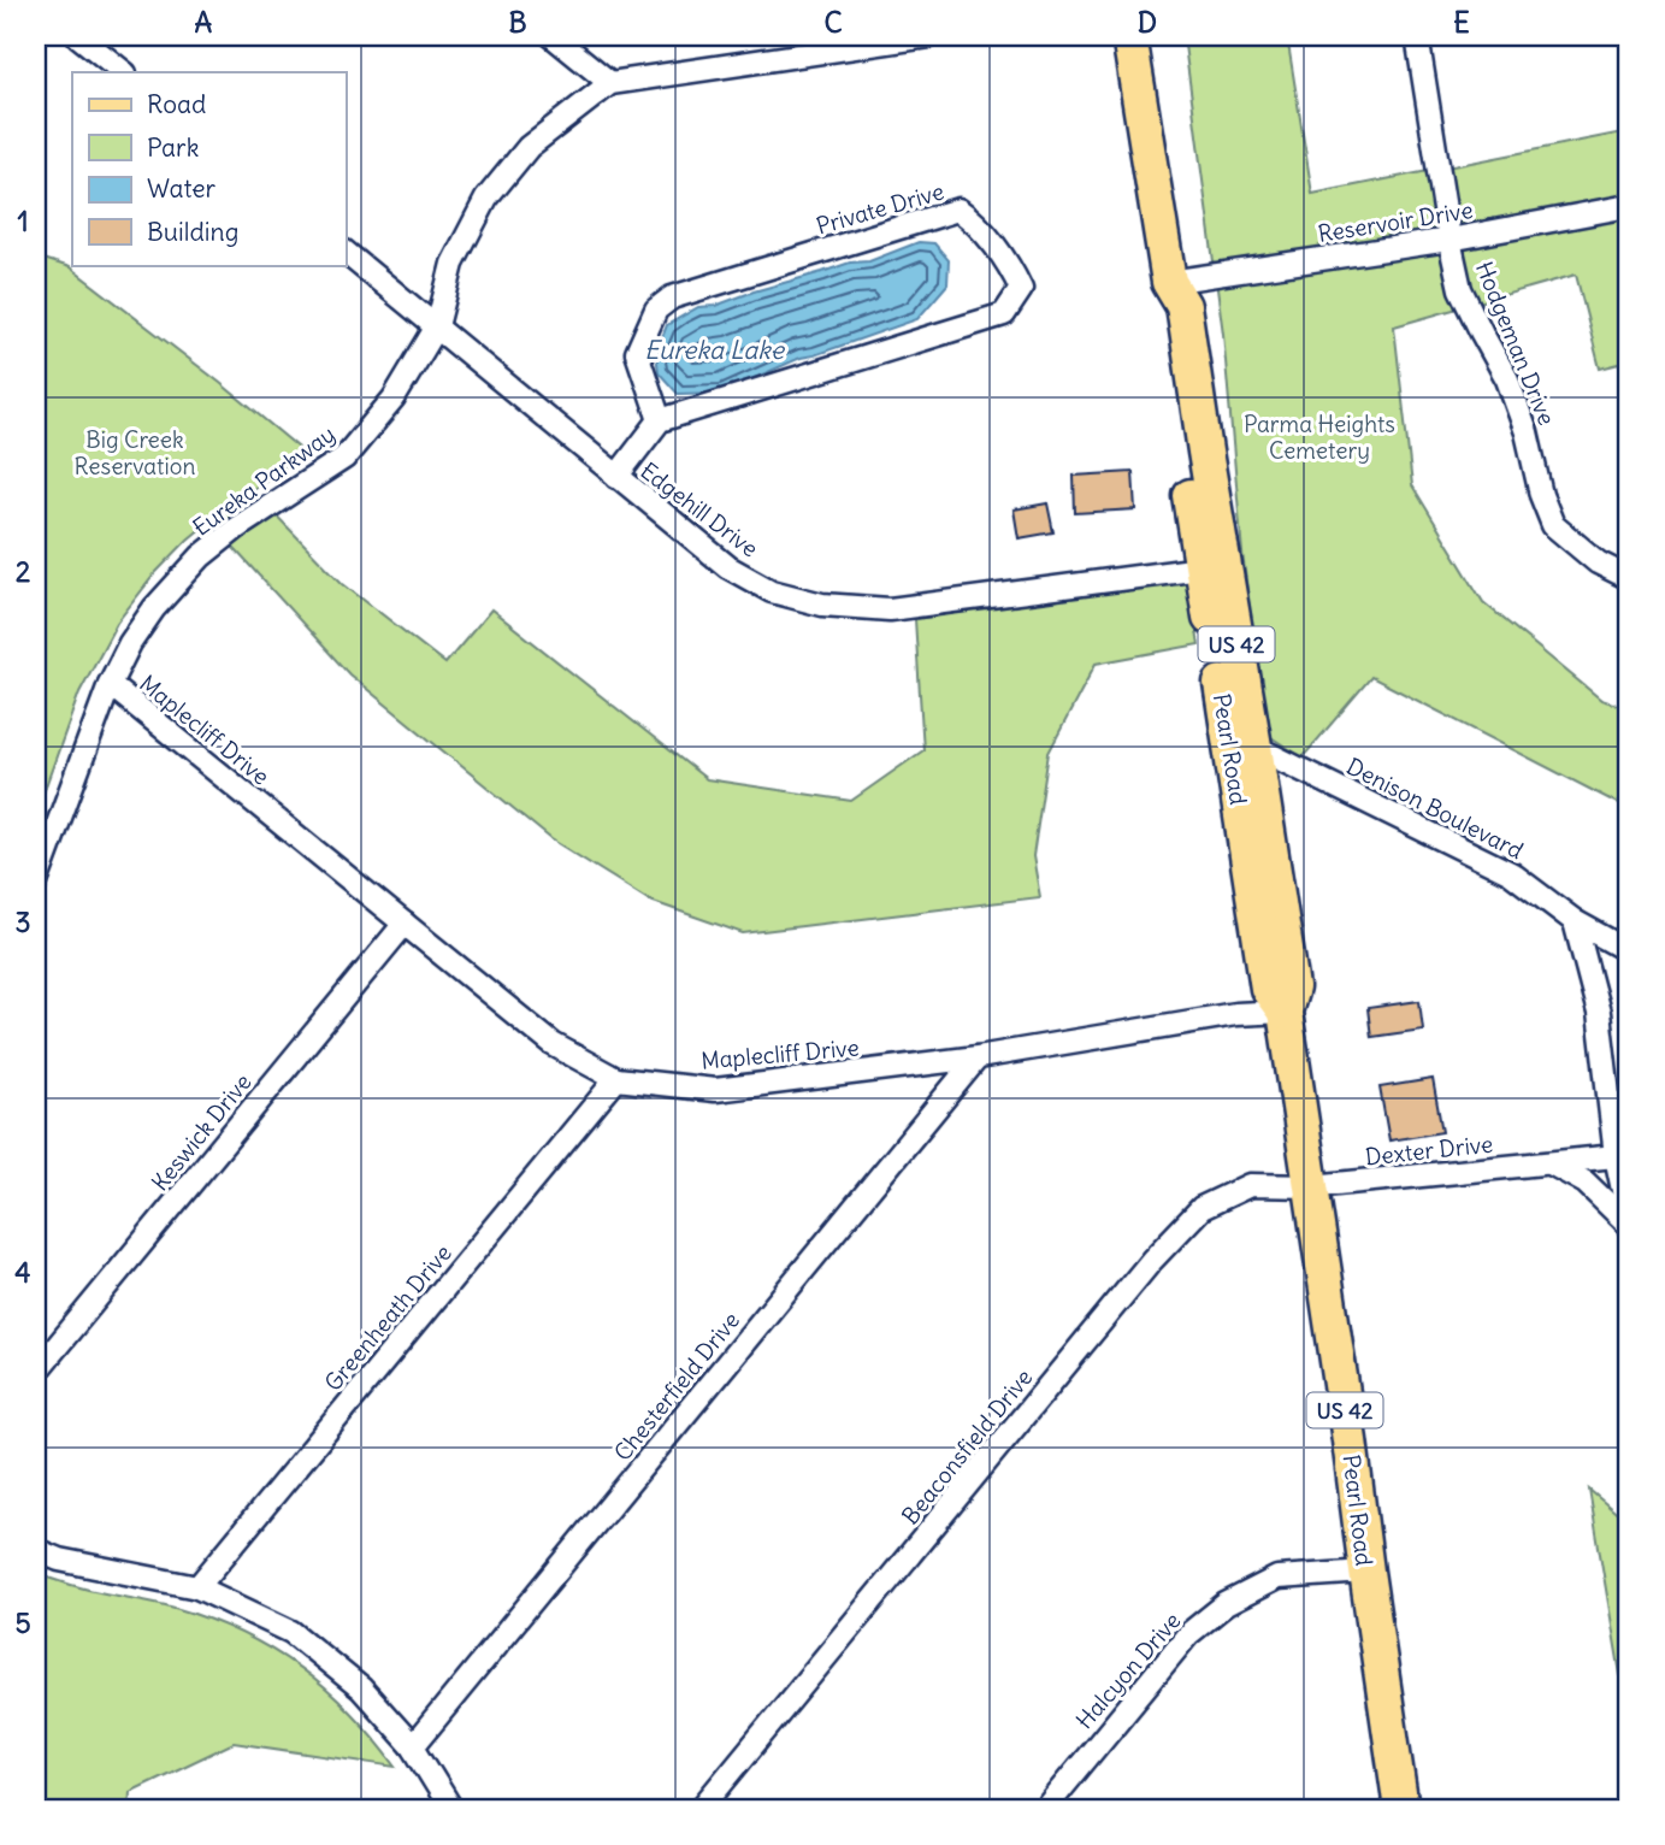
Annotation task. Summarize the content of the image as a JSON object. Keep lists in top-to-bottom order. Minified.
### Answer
{"streets":{"main road":["US 42","Pearl Road"],"street":["Private Drive","Reservoir Drive","Hodgeman Drive","Eureka Parkway","Edgehill Drive","Maplecliff Drive","Denison Boulevard","Keswick Drive","Dexter Drive","Greenheath Drive","Chesterfield Drive","Beaconsfield Drive","Halcyon Drive"]},"crossings":[["Reservoir Drive","Hodgeman Drive"],["Reservoir Drive","Pearl Road"],["Eureka Parkway","Edgehill Drive"],["Eureka Parkway","Maplecliff Drive"],["Edgehill Drive","Pearl Road"],["Maplecliff Drive","Pearl Road"],["Maplecliff Drive","Keswick Drive"],["Maplecliff Drive","Greenheath Drive"],["Maplecliff Drive","Chesterfield Drive"],["Pearl Road","Denison Boulevard"],["Pearl Road","Dexter Drive"],["Pearl Road","Beaconsfield Drive"],["Pearl Road","Halcyon Drive"],["Dexter Drive","Beaconsfield Drive"]],"water":["Eureka Lake"],"parks":["Parma Heights Cemetery","Big Creek Reservation"],"legend":["Road","Park","Water","Building"],"grid":{"columns":["A","B","C","D","E"],"rows":["1","2","3","4","5"]}}
